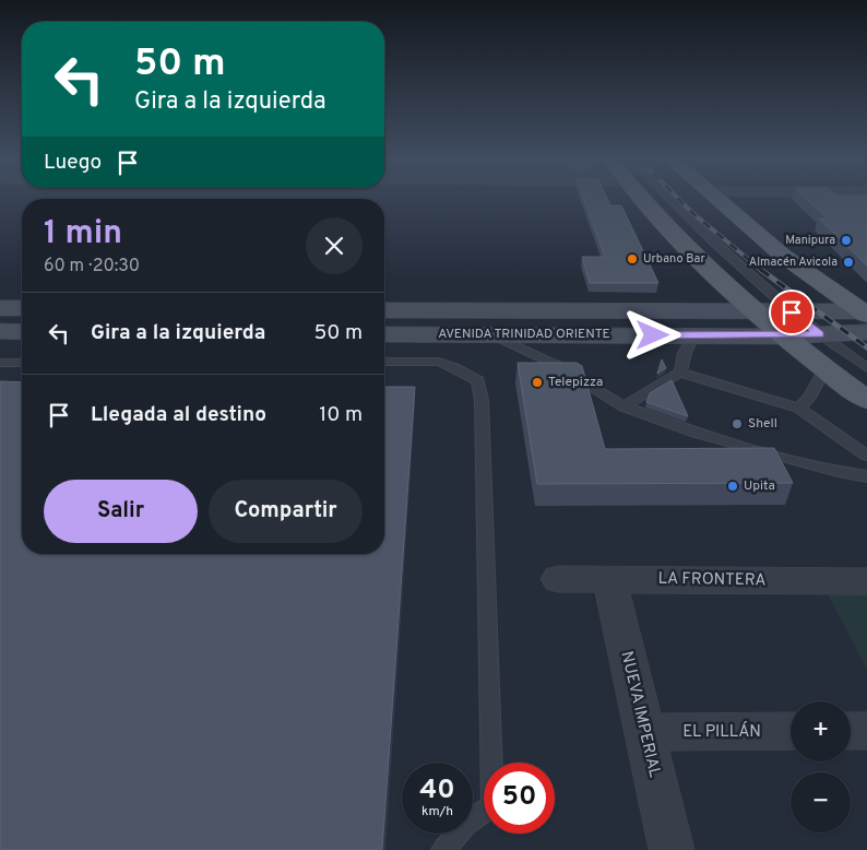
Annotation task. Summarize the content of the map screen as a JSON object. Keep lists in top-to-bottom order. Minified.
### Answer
{"streets":{"main road":["AVENIDA TRINIDAD ORIENTE"],"street":["LA FRONTERA","NUEVA IMPERIAL","EL PILLÁN"]},"crossings":[["LA FRONTERA","NUEVA IMPERIAL"],["NUEVA IMPERIAL","EL PILLÁN"]],"places":["Manipura","Urbano Bar","Almacén Avicola","Telepizza","Shell","Upita"],"page":{"turn":["50 m","Gira a la izquierda"],"then":"Luego","heading":["1 min","60 m · 20:30"],"list":[{"name":"Gira a la izquierda","value":"50 m"},{"name":"Llegada al destino","value":"10 m"}],"buttons":["Salir","Compartir"],"map_buttons":["+","−"],"speed":"40 km/h","limit":"50"}}
